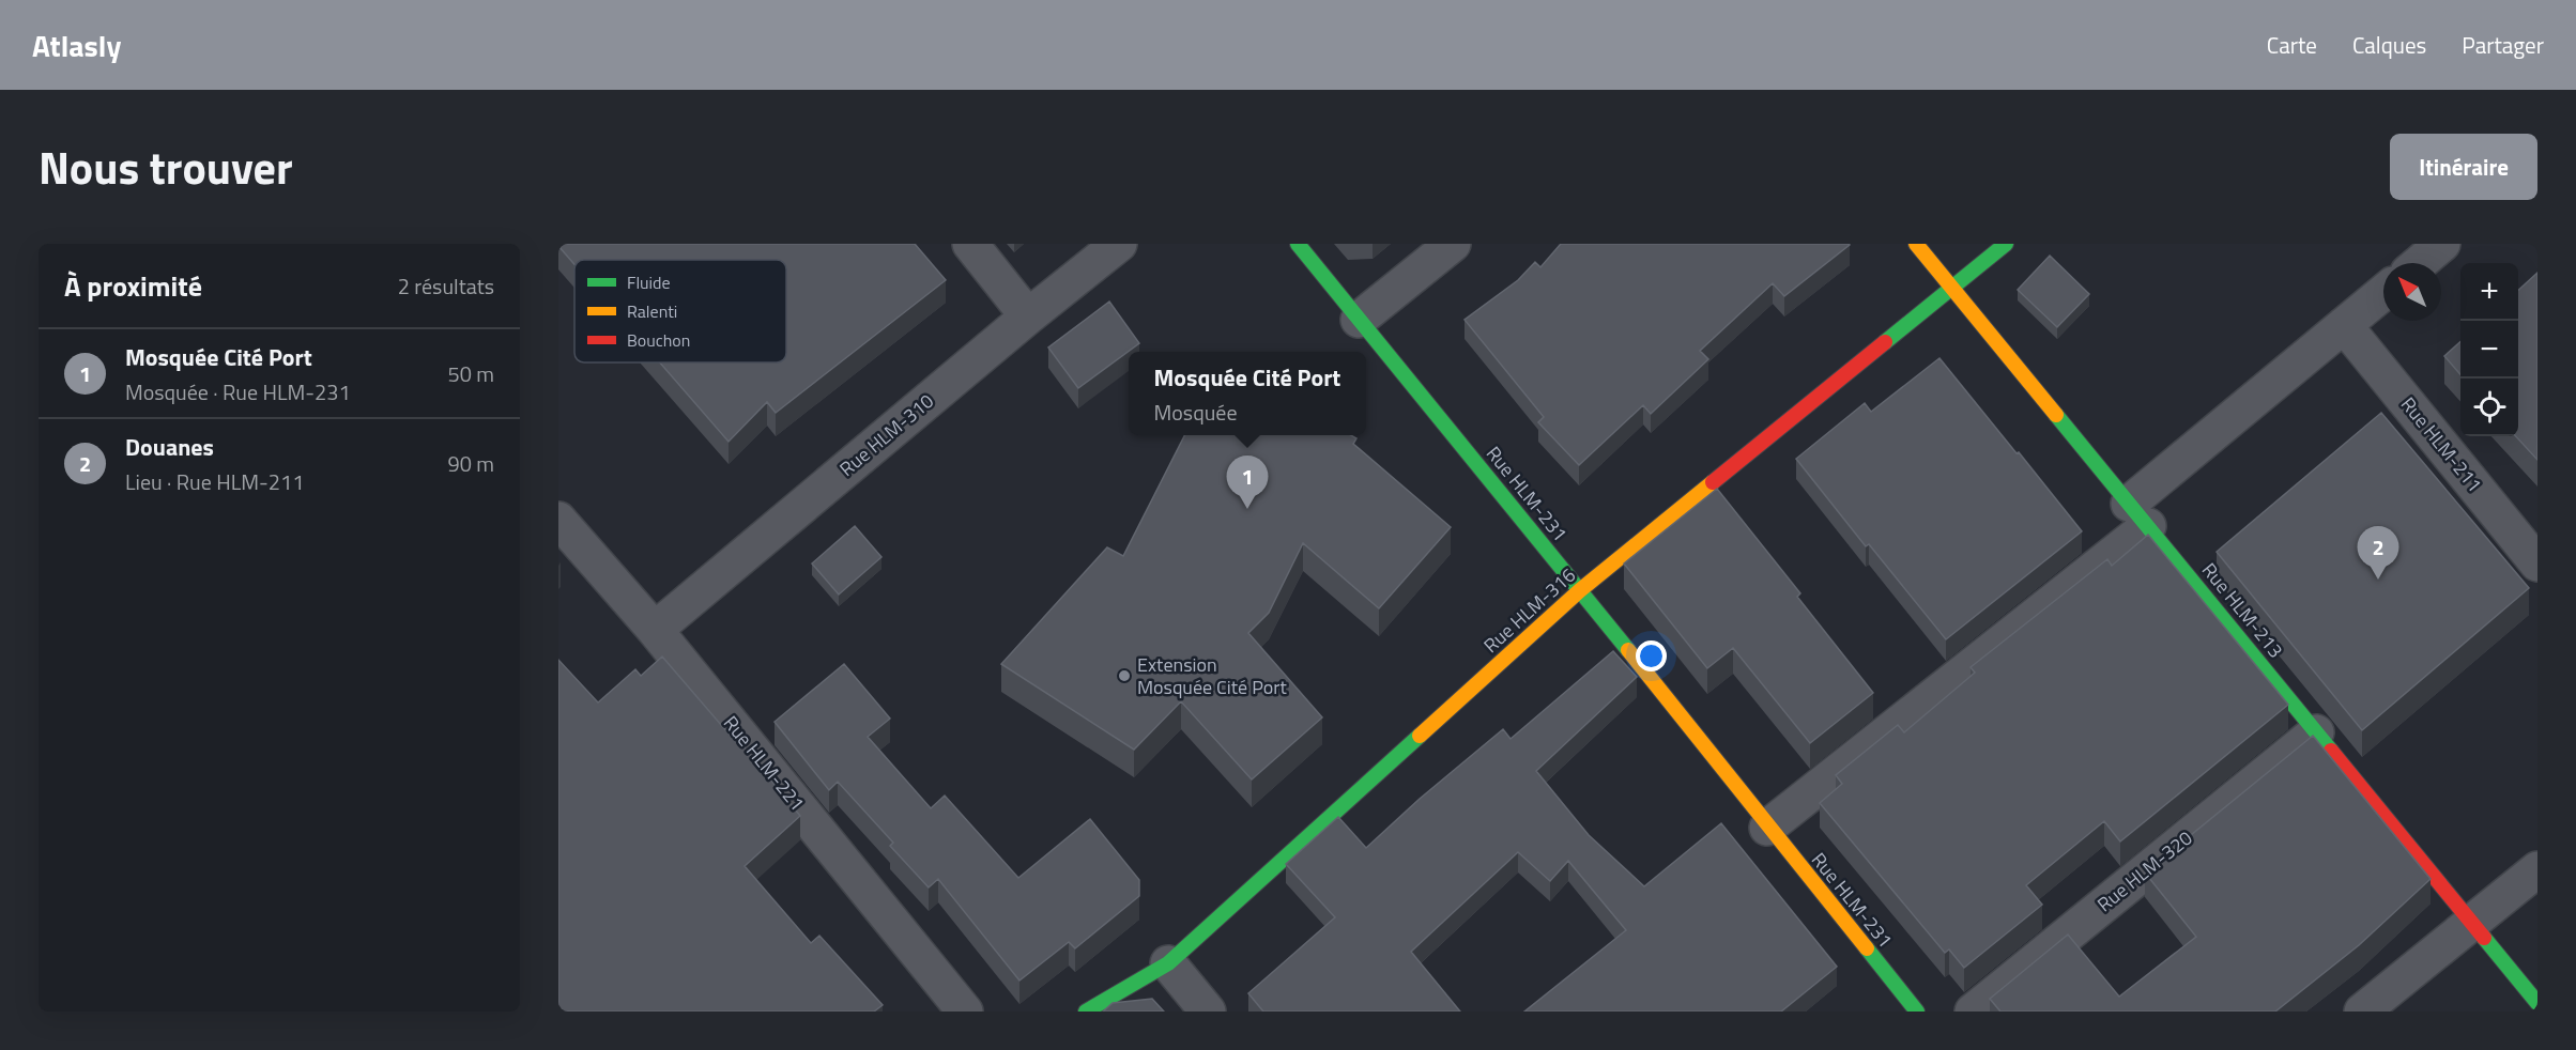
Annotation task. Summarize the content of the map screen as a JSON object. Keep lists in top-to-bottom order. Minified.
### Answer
{"streets":{"street":["Rue HLM-310","Rue HLM-211","Rue HLM-231","Rue HLM-316","Rue HLM-213","Rue HLM-221","Rue HLM-320"]},"crossings":[["Rue HLM-310","Rue HLM-221"],["Rue HLM-231","Rue HLM-316"],["Rue HLM-316","Rue HLM-213"],["Rue HLM-213","Rue HLM-320"]],"places":["Extension Mosquée Cité Port"],"legend":["Fluide","Ralenti","Bouchon"],"north":"top left","page":{"header":"Atlasly","nav":["Carte","Calques","Partager"],"title":"Nous trouver","buttons":"Itinéraire","heading":["À proximité","2 résultats"],"map_buttons":["+","−"],"list":[{"mark":"1","name":"Mosquée Cité Port","note":"Mosquée · Rue HLM-231","value":"50 m"},{"mark":"2","name":"Douanes","note":"Lieu · Rue HLM-211","value":"90 m"}],"popup":["Mosquée Cité Port","Mosquée"],"pins":["1","2"]}}
